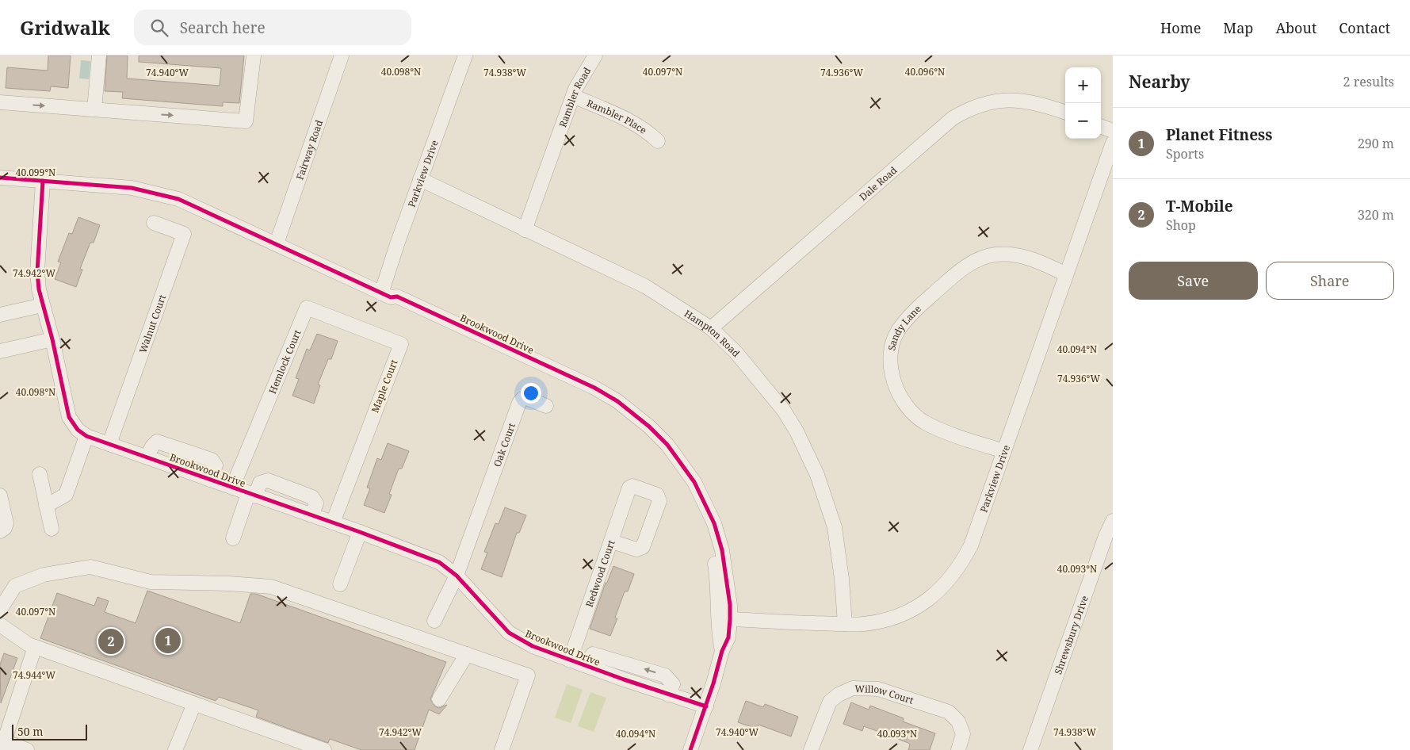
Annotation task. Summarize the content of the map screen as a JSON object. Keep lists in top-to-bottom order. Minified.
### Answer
{"streets":{"street":["Rambler Road","Rambler Place","Fairway Road","Parkview Drive","Dale Road","Walnut Court","Sandy Lane","Brookwood Drive","Hampton Road","Hemlock Court","Maple Court","Oak Court","Redwood Court","Shrewsbury Drive","Willow Court"]},"crossings":[["Rambler Road","Rambler Place"],["Rambler Road","Hampton Road"],["Fairway Road","Brookwood Drive"],["Parkview Drive","Sandy Lane"],["Parkview Drive","Brookwood Drive"],["Parkview Drive","Hampton Road"],["Dale Road","Hampton Road"],["Walnut Court","Brookwood Drive"],["Brookwood Drive","Hemlock Court"],["Brookwood Drive","Maple Court"],["Brookwood Drive","Oak Court"],["Brookwood Drive","Redwood Court"],["Hemlock Court","Maple Court"]],"scale_bar":"50 m","page":{"header":"Gridwalk","search":"Search here","nav":["Home","Map","About","Contact"],"heading":["Nearby","2 results"],"map_buttons":["+","−"],"list":[{"mark":"1","name":"Planet Fitness","note":"Sports","value":"290 m"},{"mark":"2","name":"T-Mobile","note":"Shop","value":"320 m"}],"buttons":["Save","Share"],"pins":["1","2"],"scale":"50 m"},"coordinates":["40.098°N","40.097°N","40.096°N","74.940°W","74.936°W","74.938°W","40.099°N","74.942°W","40.094°N","40.093°N","74.944°W"]}
